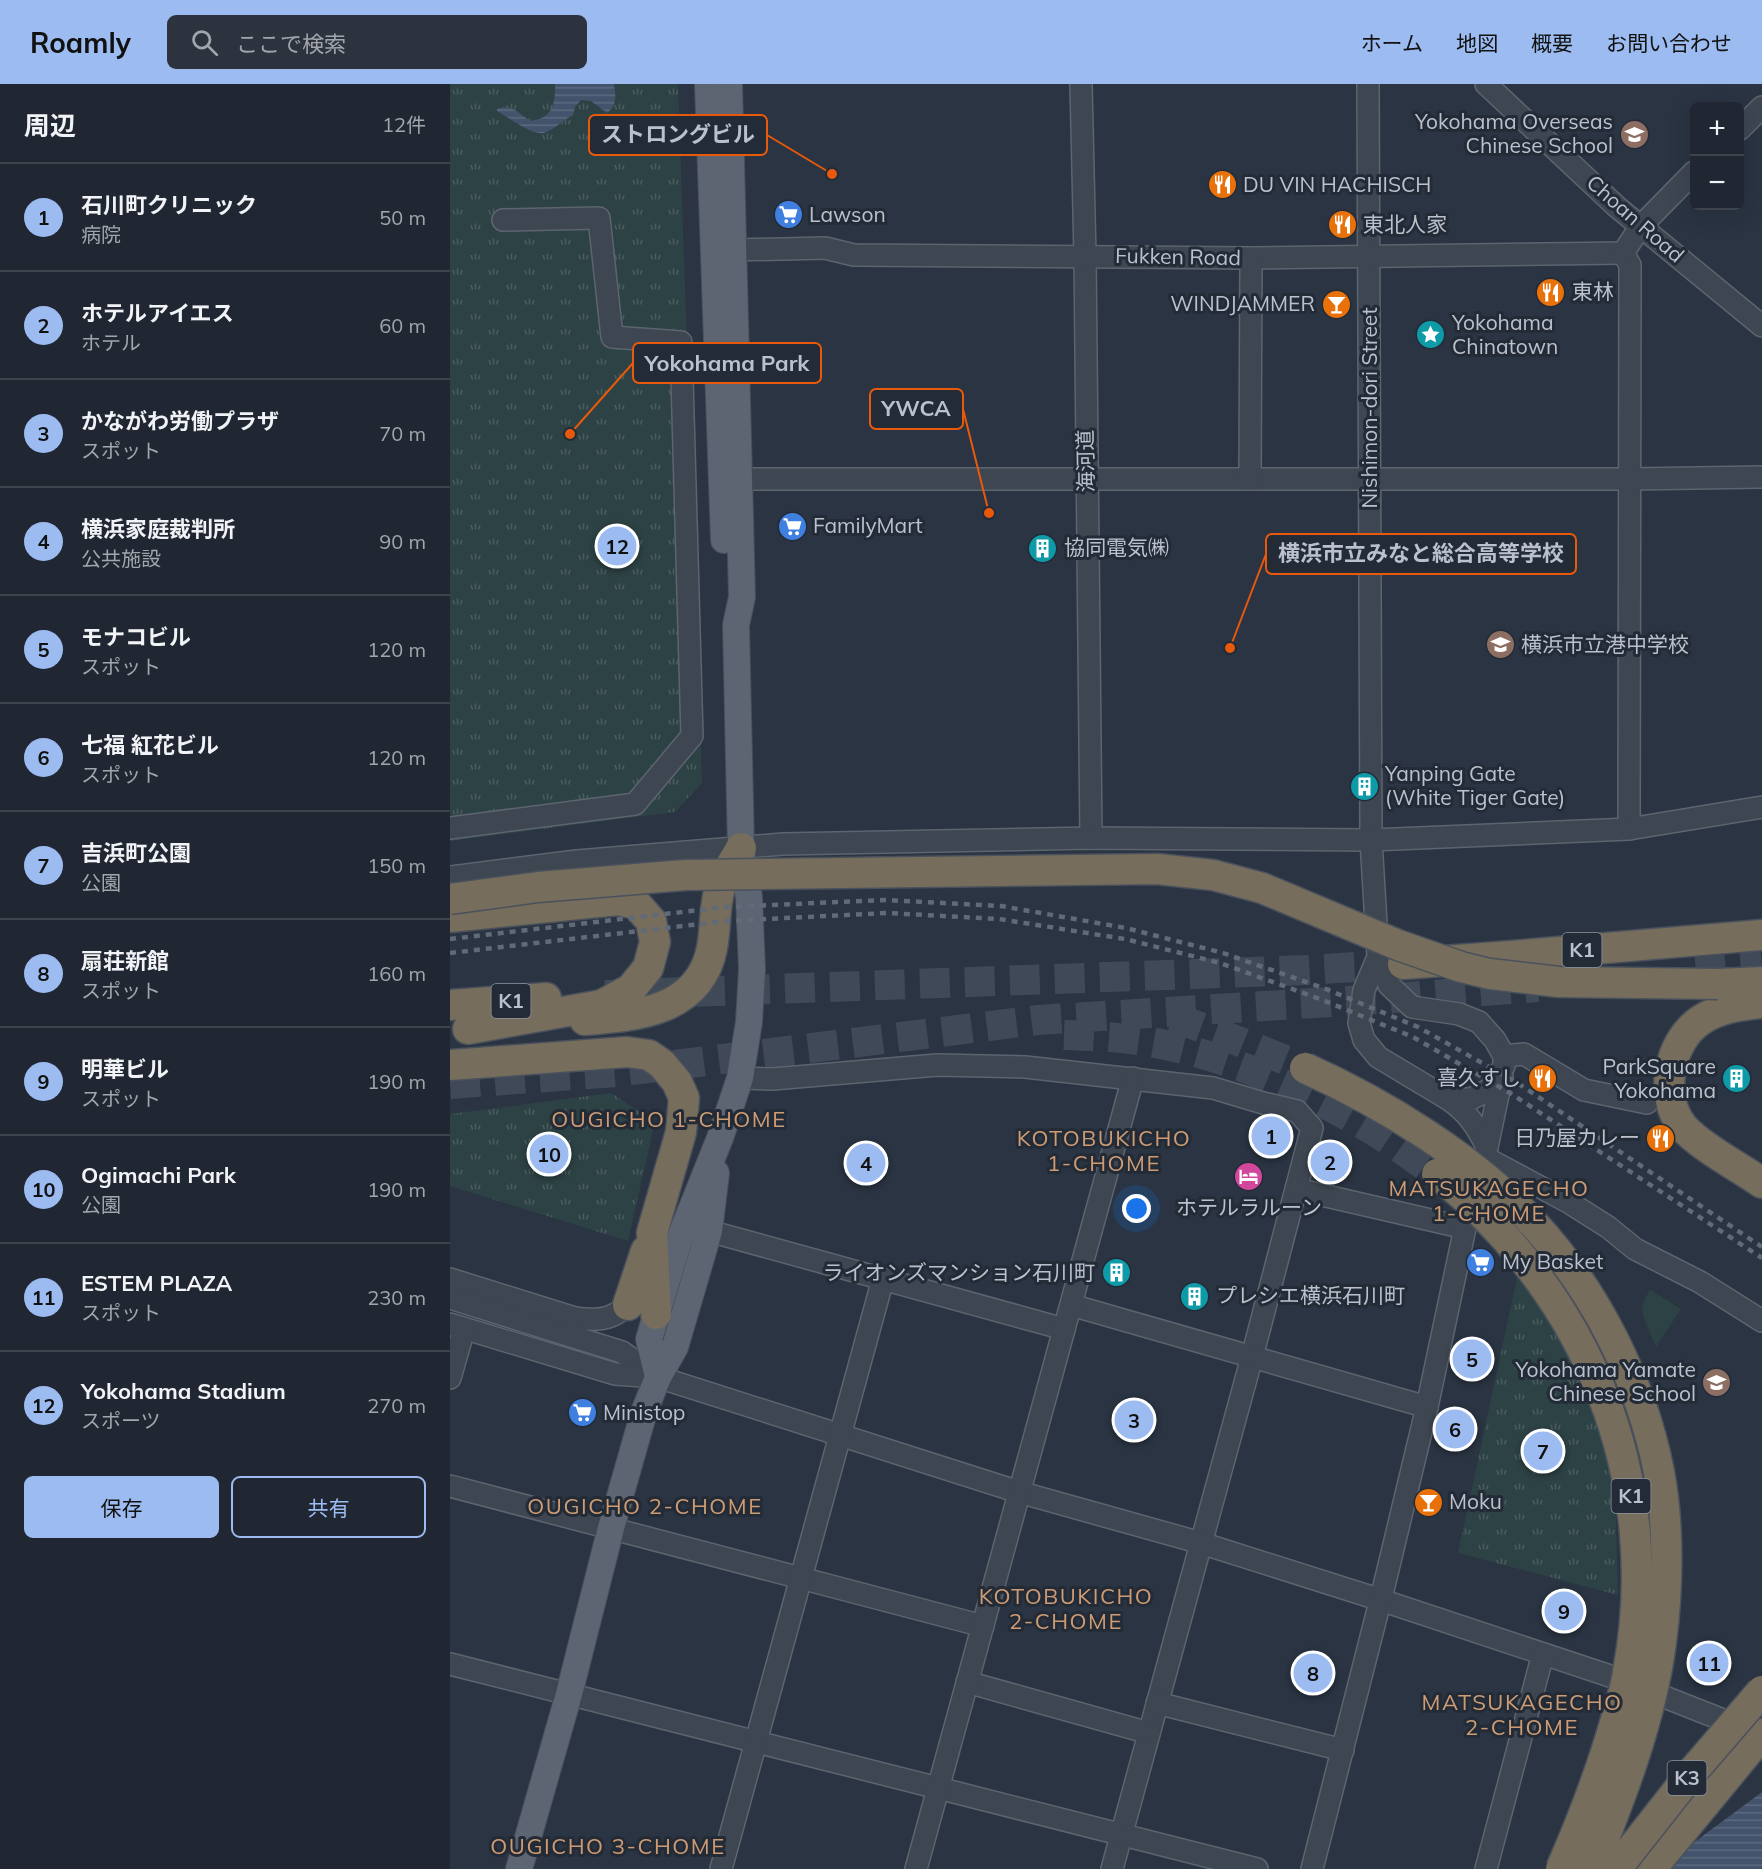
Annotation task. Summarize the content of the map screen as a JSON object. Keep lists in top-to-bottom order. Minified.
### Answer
{"streets":{"highway":["K1","K3"],"street":["Choan Road","Fukken Road","Nishimon-dori Street","海河道"]},"crossings":[["Fukken Road","Nishimon-dori Street"],["Fukken Road","海河道"],["Nishimon-dori Street","K1"]],"districts":["OUGICHO 1-CHOME","KOTOBUKICHO 1-CHOME","MATSUKAGECHO 1-CHOME","OUGICHO 2-CHOME","KOTOBUKICHO 2-CHOME","MATSUKAGECHO 2-CHOME","OUGICHO 3-CHOME"],"places":{"school or university":["Yokohama Overseas Chinese School","横浜市立港中学校","Yokohama Yamate Chinese School"],"other":["ストロングビル","Yokohama Park","YWCA","横浜市立みなと総合高等学校"],"restaurant":["DU VIN HACHISCH","東北人家","東林","喜久すし","日乃屋カレー"],"supermarket":["Lawson","FamilyMart","My Basket","Ministop"],"bar":["WINDJAMMER","Moku"],"place":["Yokohama Chinatown"],"building":["協同電気㈱","Yanping Gate (White Tiger Gate)","ParkSquare Yokohama","ライオンズマンション石川町","プレシエ横浜石川町"],"hotel":["ホテルラルーン"]},"page":{"header":"Roamly","search":"ここで検索","nav":["ホーム","地図","概要","お問い合わせ"],"heading":["周辺","12件"],"map_buttons":["+","−"],"list":[{"mark":"1","name":"石川町クリニック","note":"病院","value":"50 m"},{"mark":"2","name":"ホテルアイエス","note":"ホテル","value":"60 m"},{"mark":"3","name":"かながわ労働プラザ","note":"スポット","value":"70 m"},{"mark":"4","name":"横浜家庭裁判所","note":"公共施設","value":"90 m"},{"mark":"5","name":"モナコビル","note":"スポット","value":"120 m"},{"mark":"6","name":"七福 紅花ビル","note":"スポット","value":"120 m"},{"mark":"7","name":"吉浜町公園","note":"公園","value":"150 m"},{"mark":"8","name":"扇荘新館","note":"スポット","value":"160 m"},{"mark":"9","name":"明華ビル","note":"スポット","value":"190 m"},{"mark":"10","name":"Ogimachi Park","note":"公園","value":"190 m"},{"mark":"11","name":"ESTEM PLAZA","note":"スポット","value":"230 m"},{"mark":"12","name":"Yokohama Stadium","note":"スポーツ","value":"270 m"}],"pins":["12","1","10","2","4","5","3","6","7","9","11","8"],"buttons":["保存","共有"]}}
